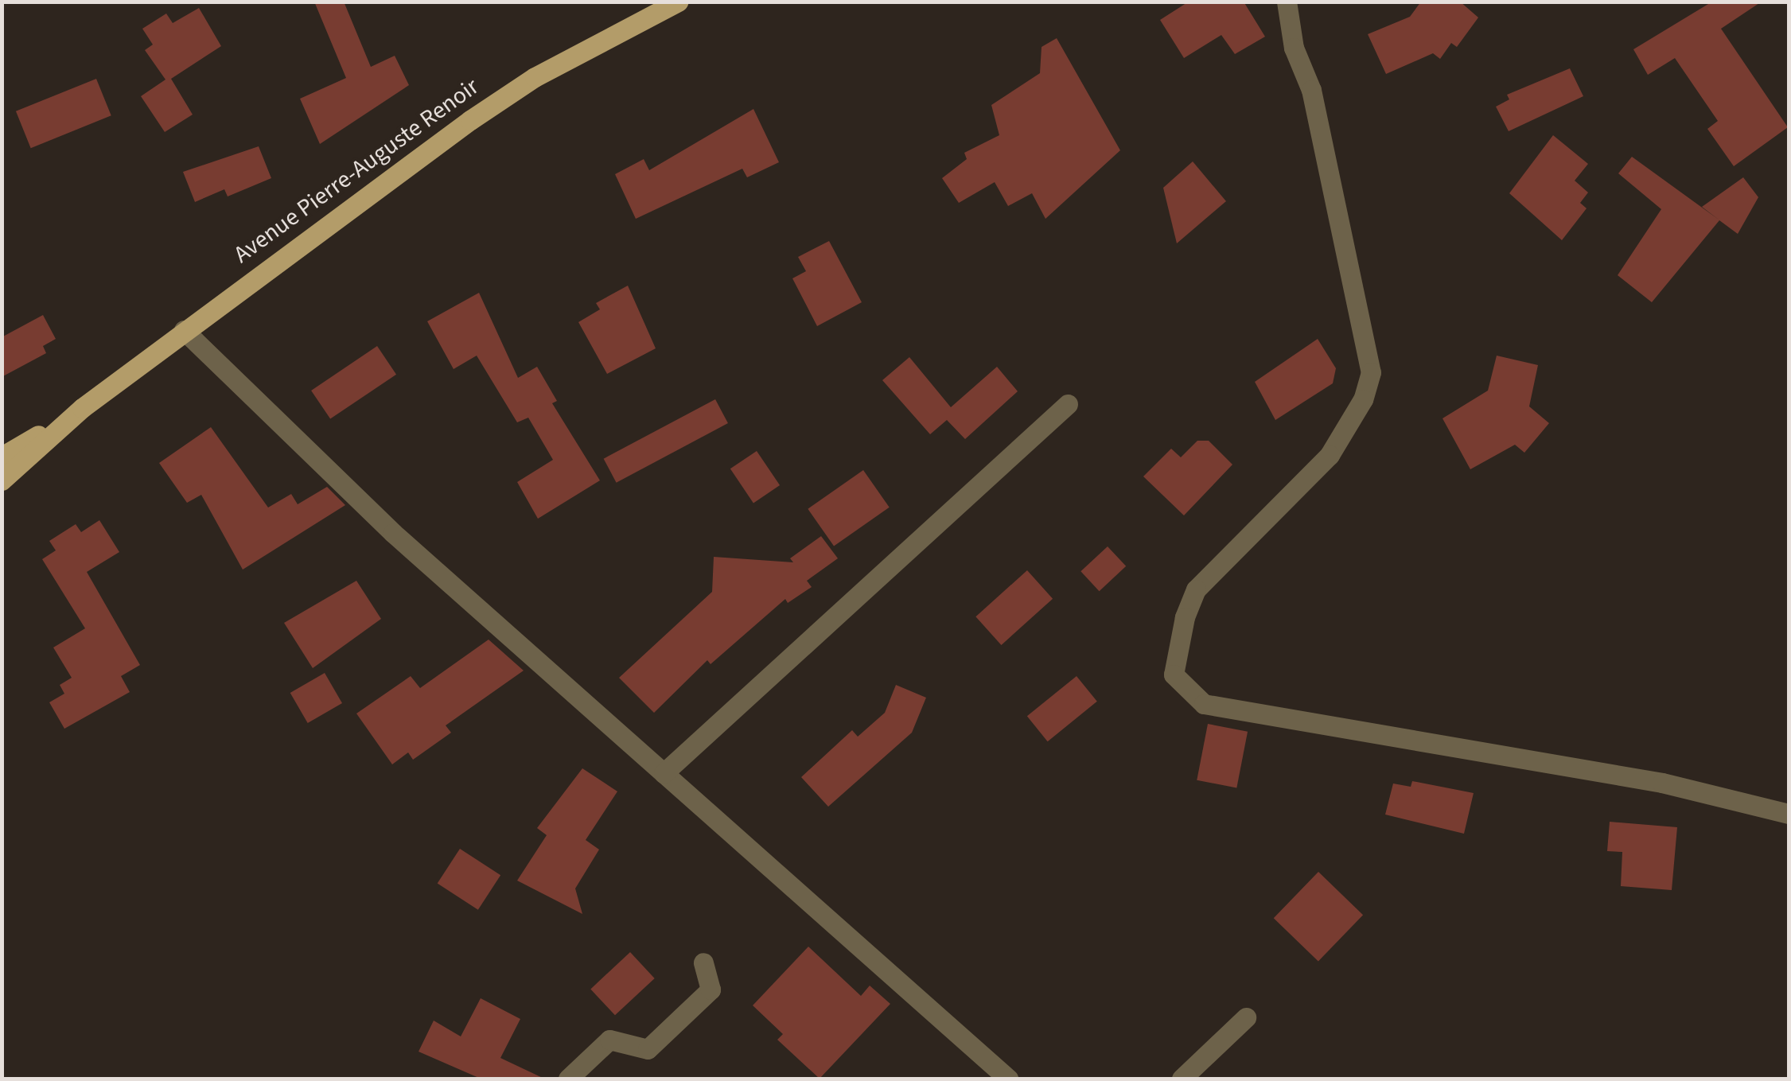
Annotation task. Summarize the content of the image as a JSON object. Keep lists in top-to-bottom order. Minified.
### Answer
{"streets":{"main road":["Avenue Pierre-Auguste Renoir"]}}
